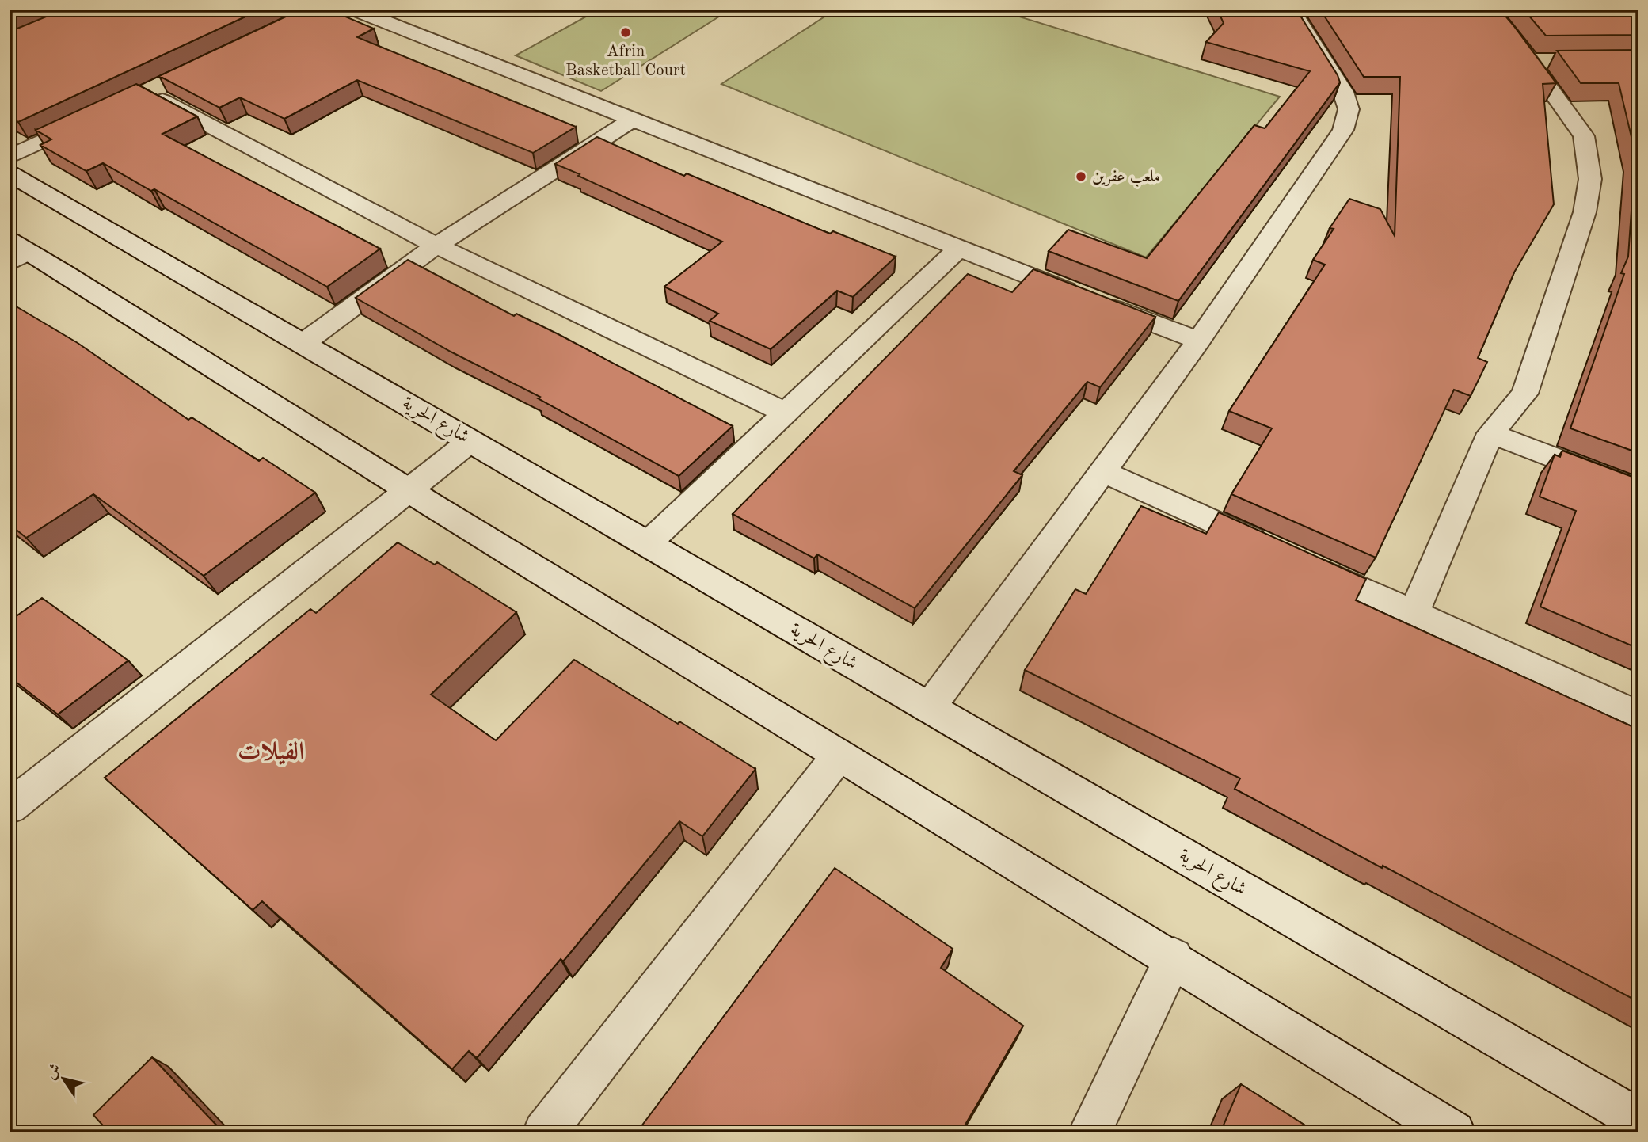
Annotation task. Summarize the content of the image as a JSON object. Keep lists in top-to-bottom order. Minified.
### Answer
{"streets":{"street":["شارع الحرية"]},"districts":["الفيلات"],"places":["Afrin Basketball Court","ملعب عفرين"],"north":"top left"}
